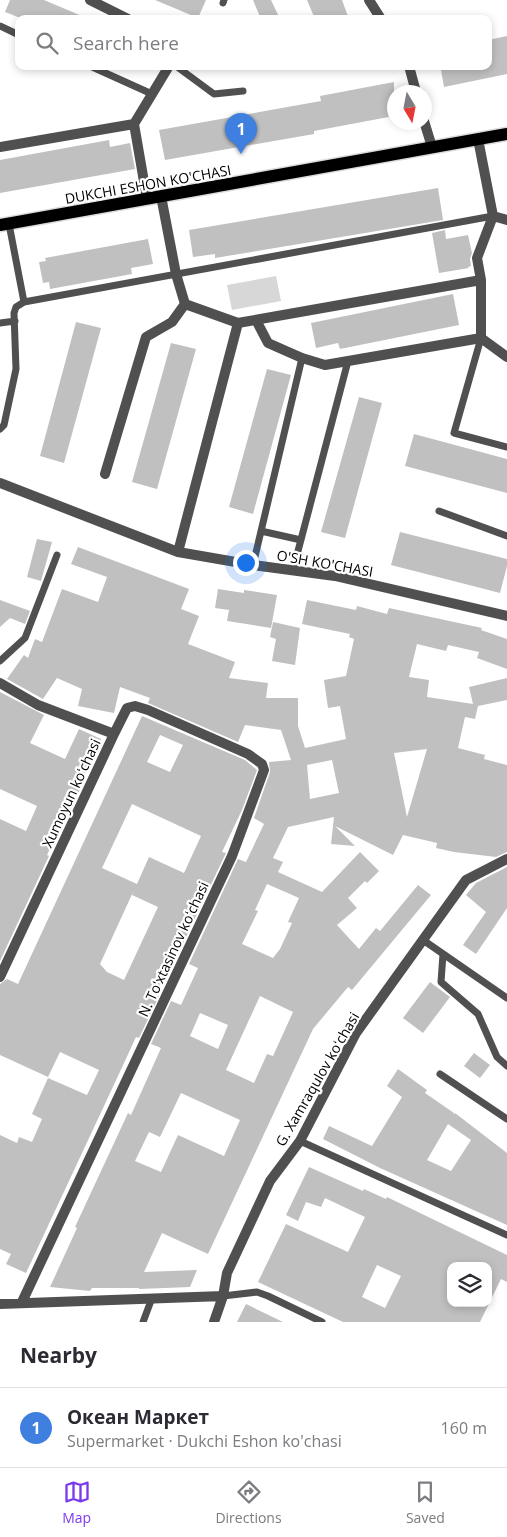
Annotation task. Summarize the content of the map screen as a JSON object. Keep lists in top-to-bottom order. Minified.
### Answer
{"streets":{"main road":["DUKCHI ESHON KO'CHASI"],"street":["O'SH KO'CHASI","Xumoyun koʻchasi","N. Toʻxtasinov koʻchasi","G. Xamraqulov koʻchasi"]},"crossings":[["Xumoyun koʻchasi","N. Toʻxtasinov koʻchasi"]],"north":"bottom","page":{"search":"Search here","pins":"1","heading":"Nearby","list":[{"mark":"1","name":"Океан Маркет","note":"Supermarket · Dukchi Eshon ko'chasi","value":"160 m"}],"nav":["Map","Directions","Saved"]}}
